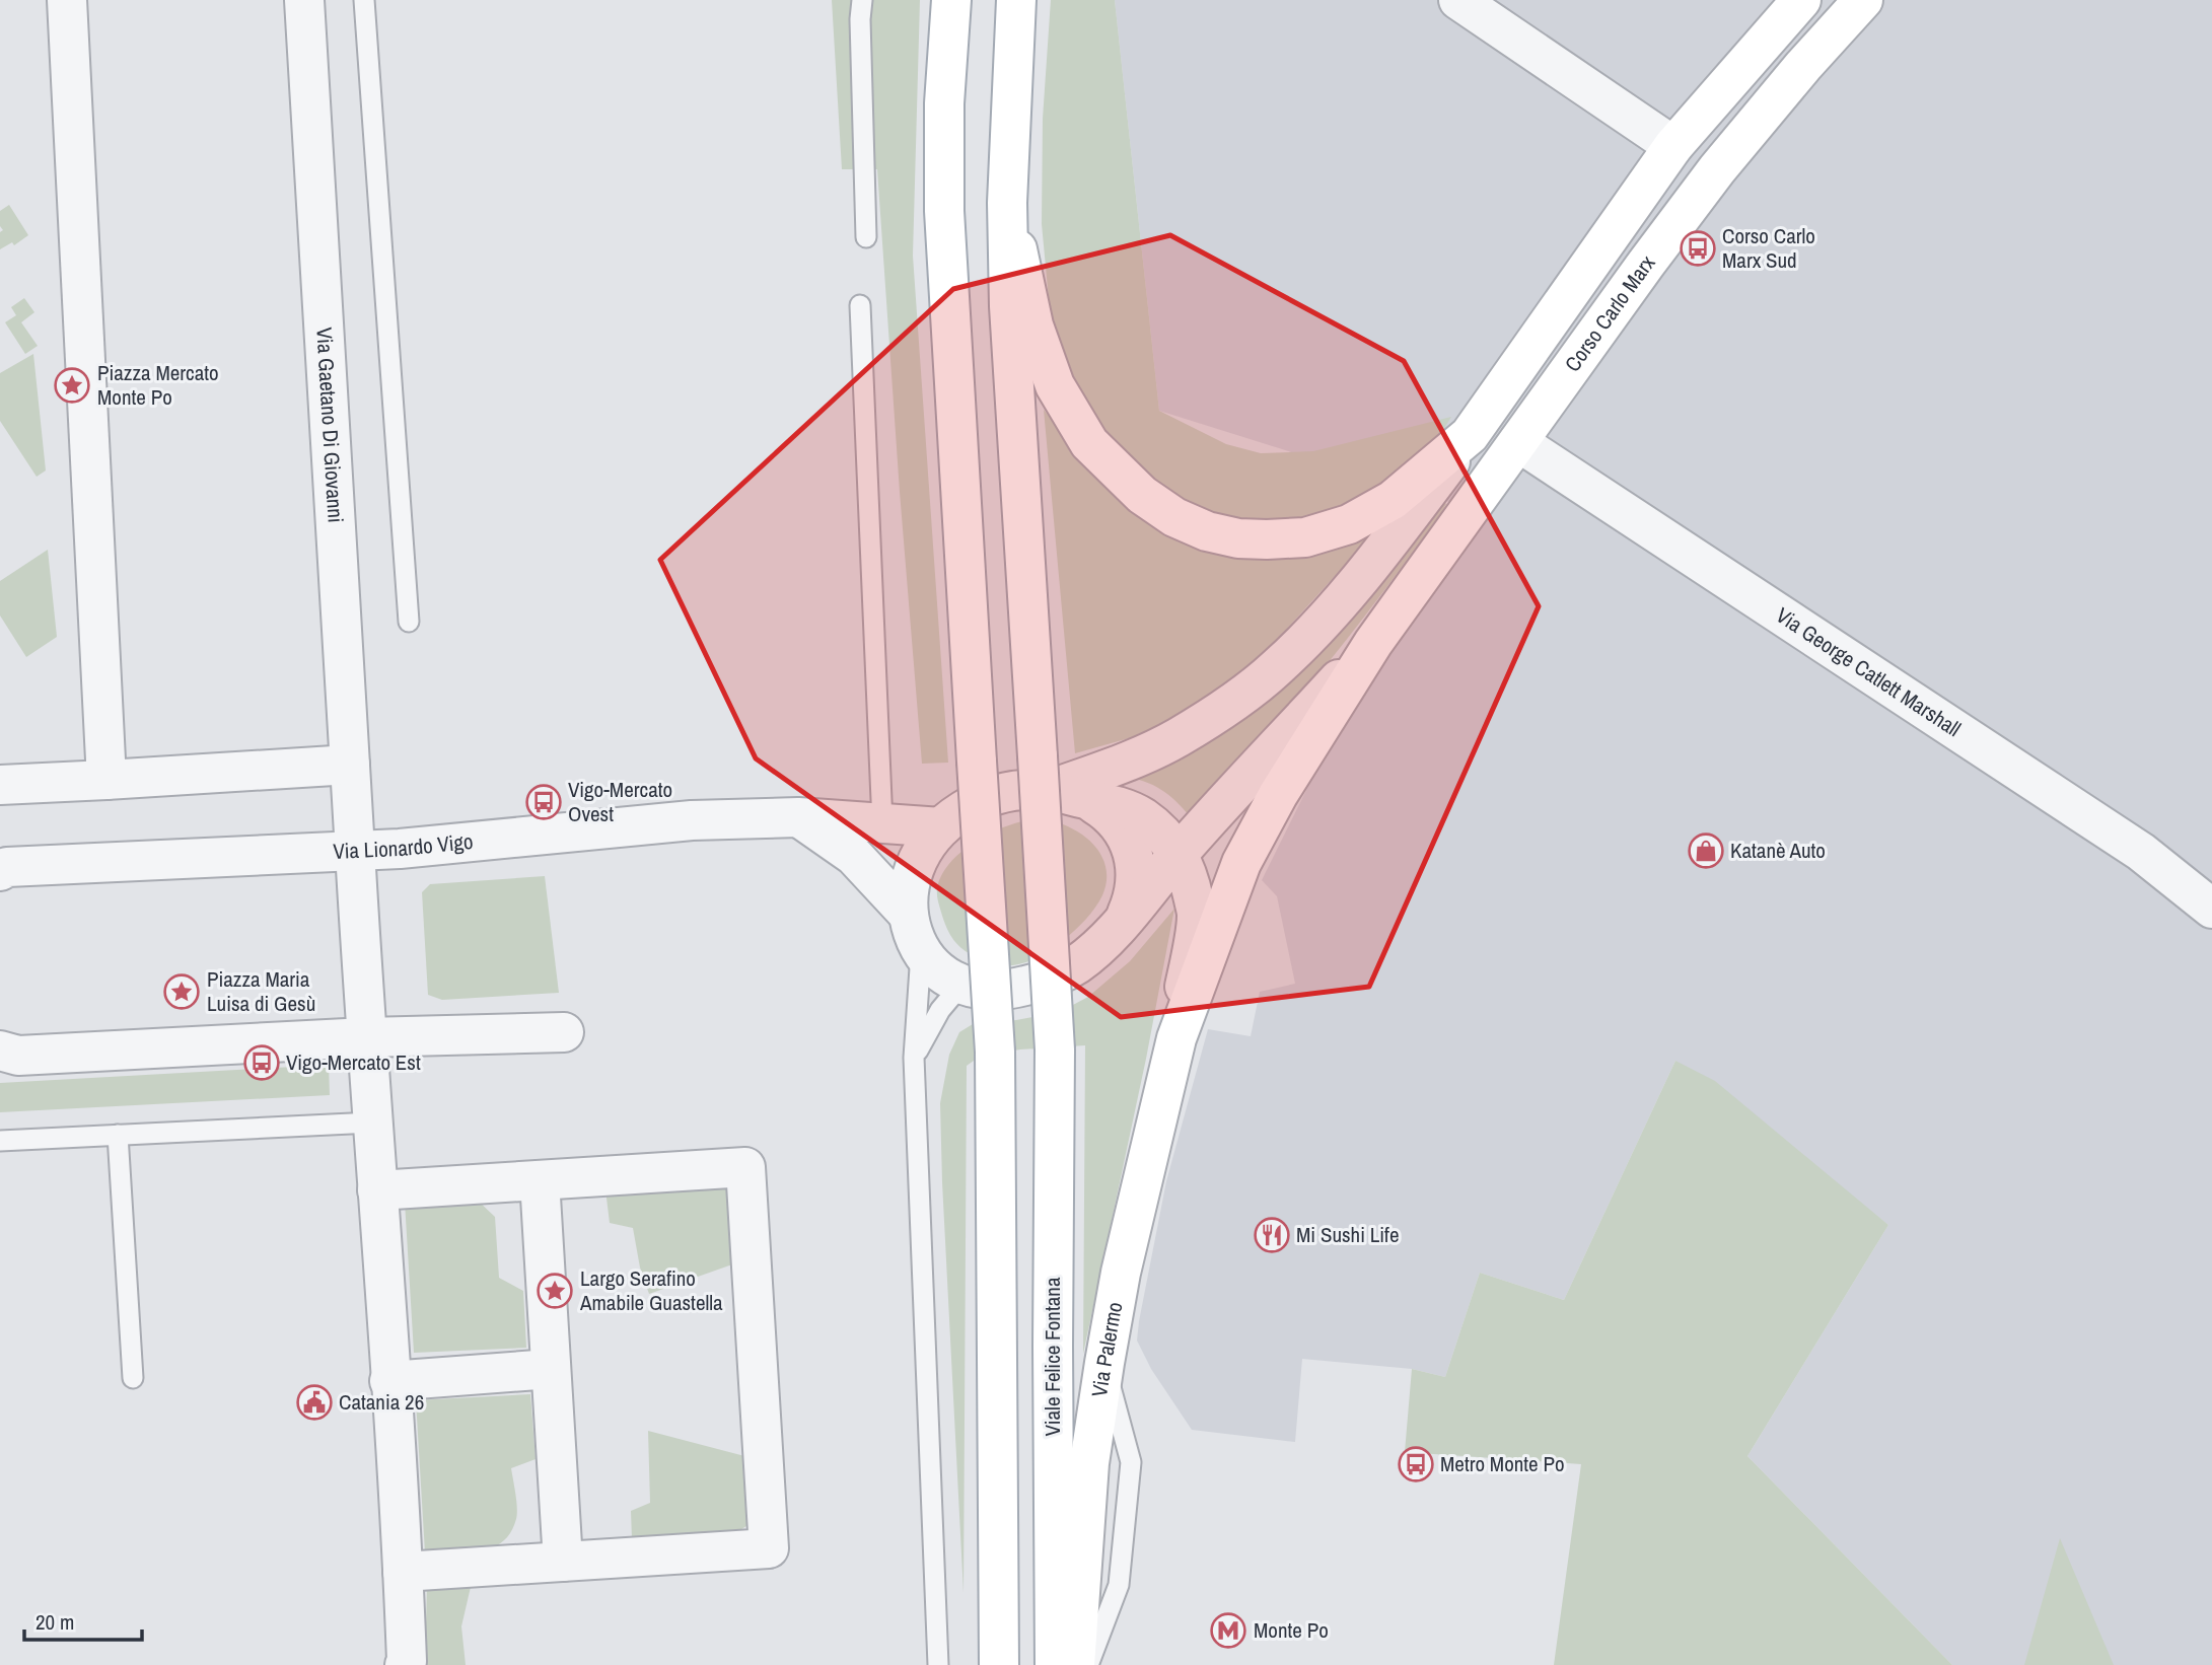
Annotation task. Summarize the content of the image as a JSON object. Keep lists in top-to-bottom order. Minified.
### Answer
{"streets":{"main road":["Corso Carlo Marx","Via Palermo","Viale Felice Fontana"],"street":["Via Gaetano Di Giovanni","Via George Catlett Marshall","Via Lionardo Vigo"]},"crossings":[["Corso Carlo Marx","Via George Catlett Marshall"],["Corso Carlo Marx","Via Palermo"],["Corso Carlo Marx","Viale Felice Fontana"],["Via Gaetano Di Giovanni","Via Lionardo Vigo"],["Via Lionardo Vigo","Viale Felice Fontana"]],"places":{"bus stop":["Corso Carlo Marx Sud","Vigo-Mercato Ovest","Vigo-Mercato Est","Metro Monte Po"],"place":["Piazza Mercato Monte Po","Piazza Maria Luisa di Gesù","Largo Serafino Amabile Guastella"],"shop":["Katanè Auto"],"restaurant":["Mi Sushi Life"],"public building":["Catania 26"],"metro station":["Monte Po"]},"scale_bar":"20 m"}
